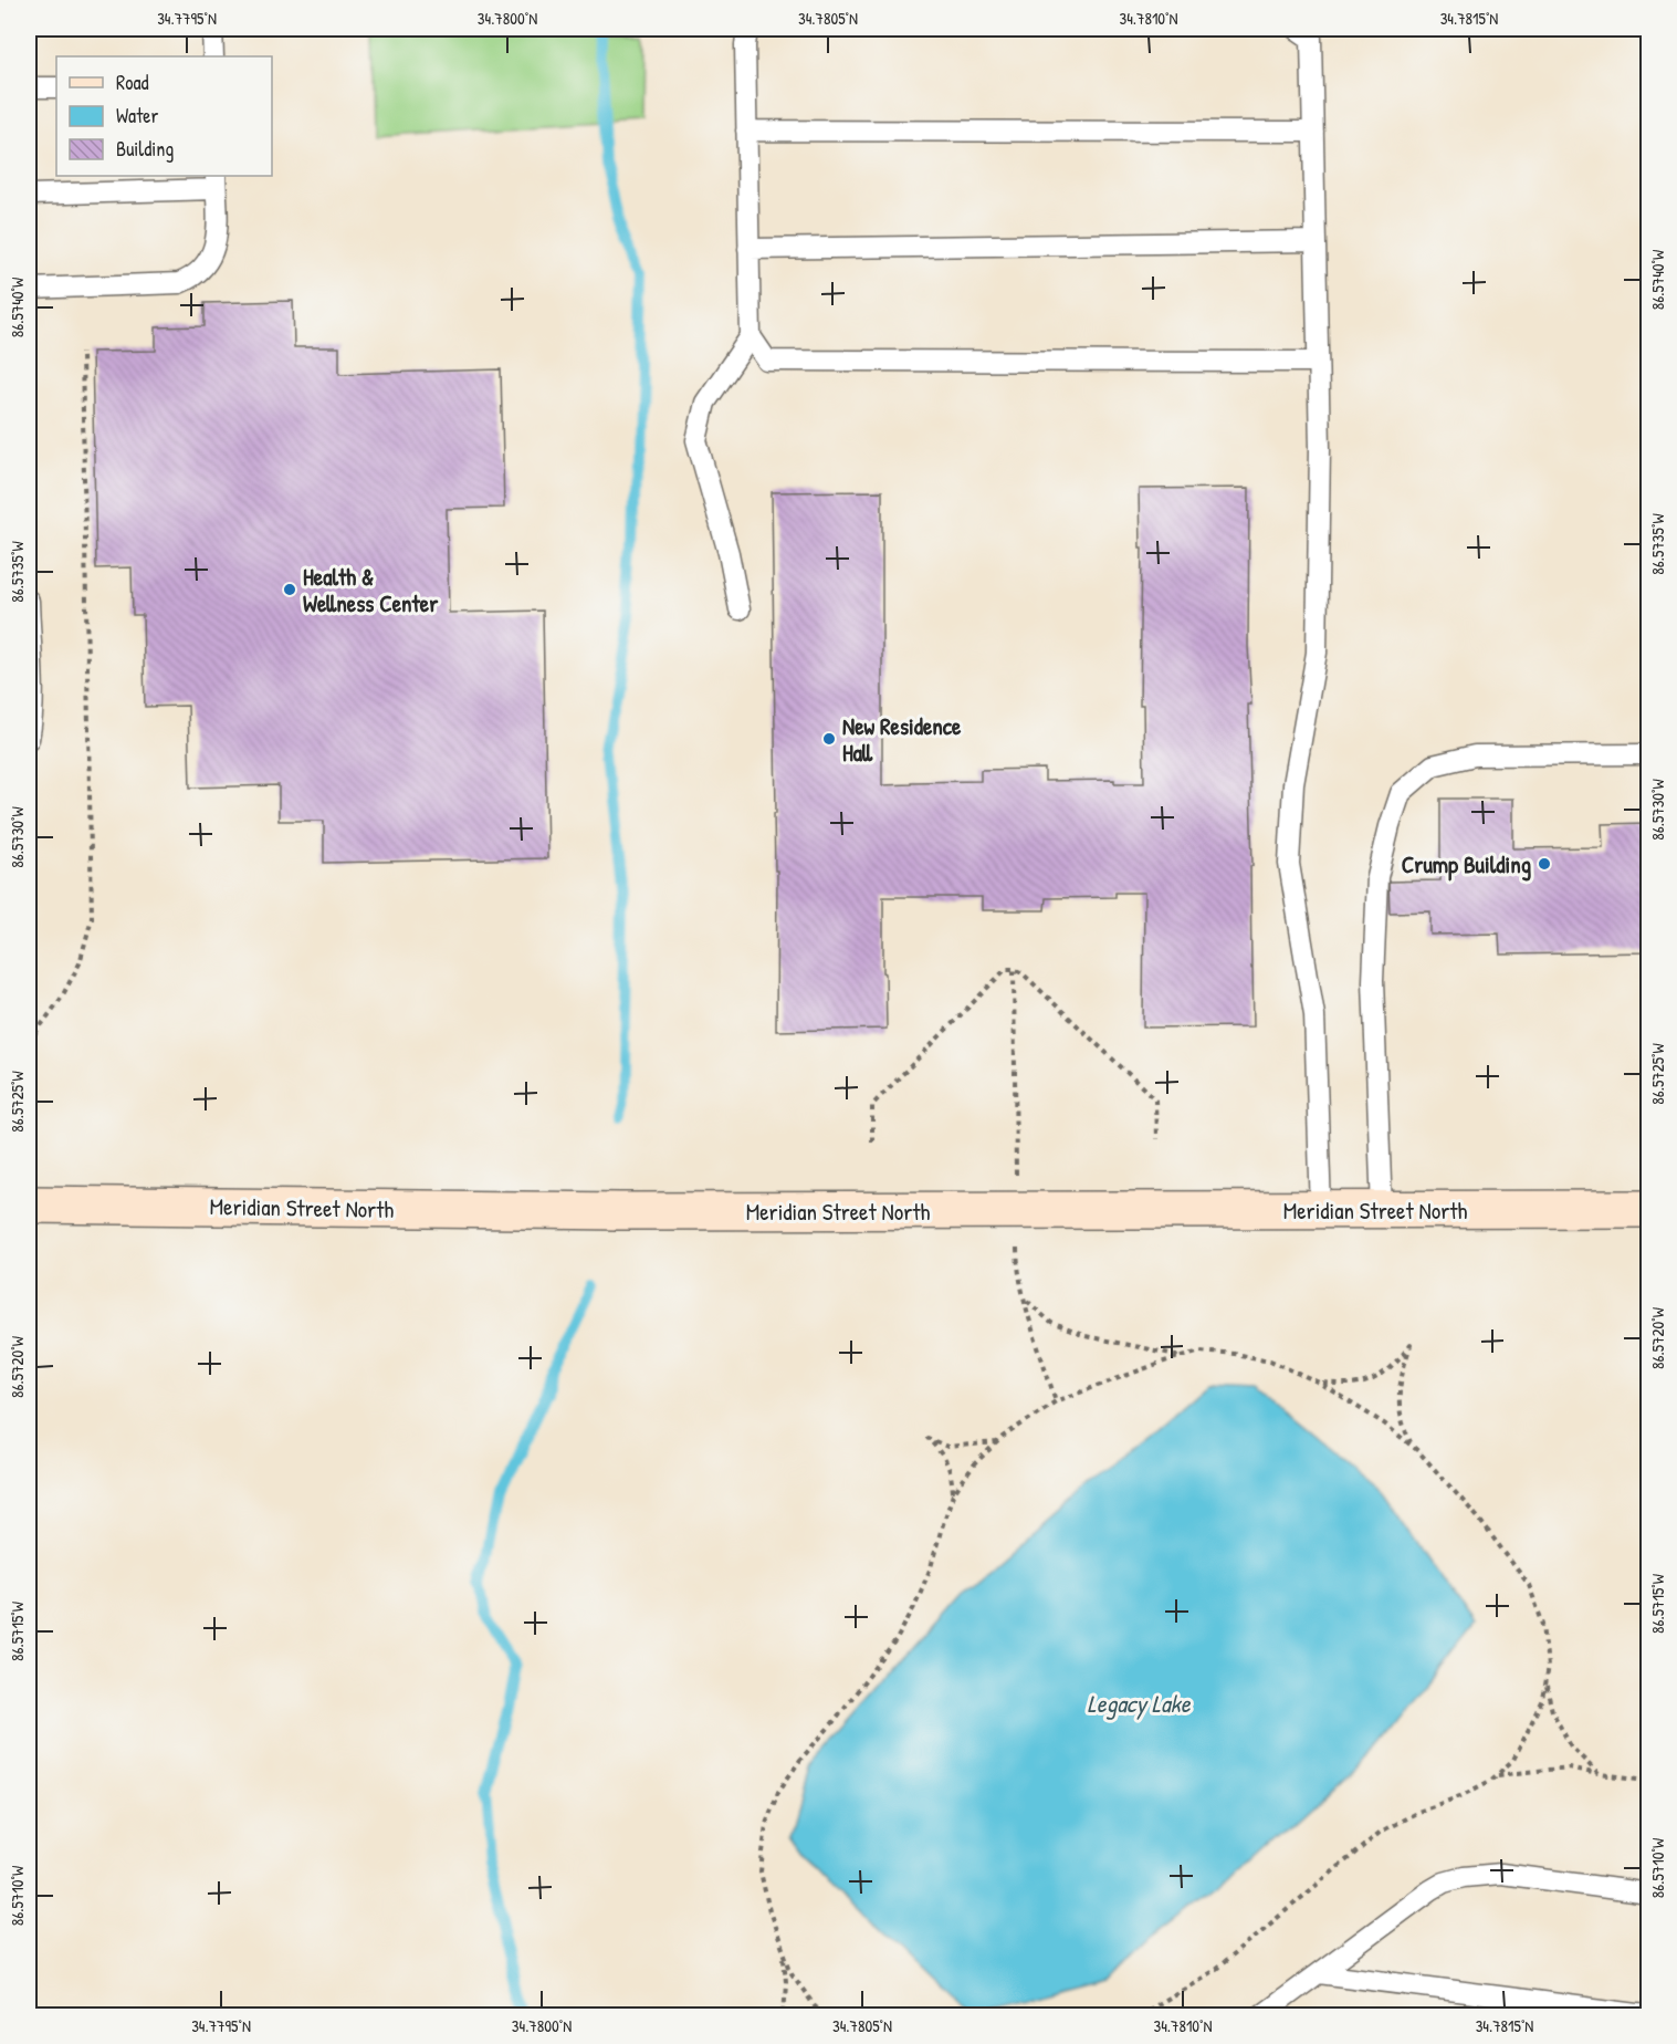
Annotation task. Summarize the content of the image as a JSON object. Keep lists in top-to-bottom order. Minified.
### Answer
{"streets":{"street":["Meridian Street North"]},"water":["Legacy Lake"],"places":["Health & Wellness Center","New Residence Hall","Crump Building"],"legend":["Road","Water","Building"],"coordinates":["34.7795°N","34.7800°N","34.7805°N","34.7810°N","34.7815°N","86.5740°W","86.5735°W","86.5730°W","86.5725°W","86.5720°W","86.5715°W","86.5710°W"]}
